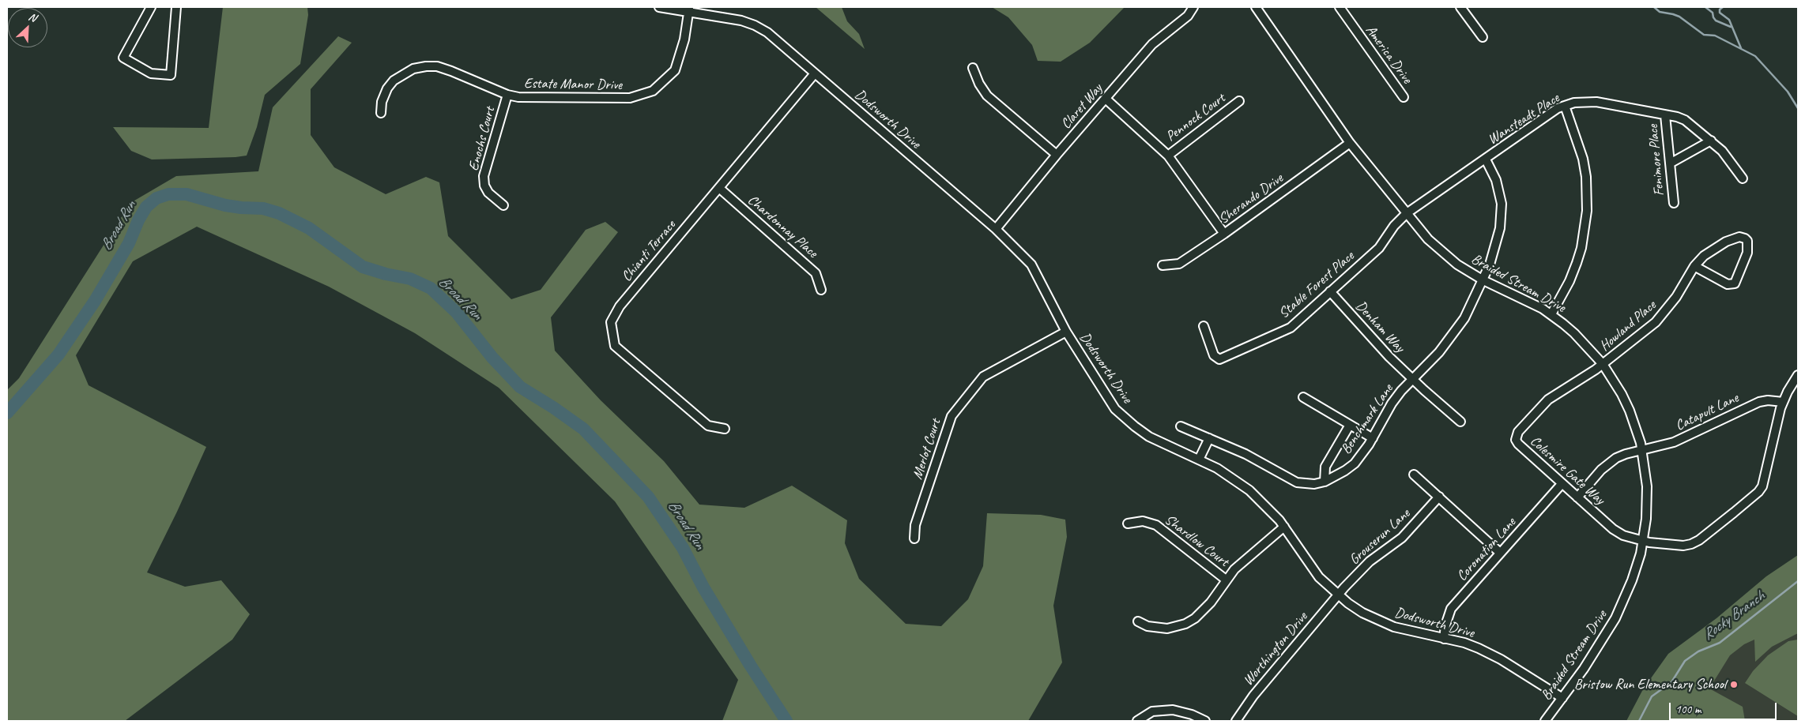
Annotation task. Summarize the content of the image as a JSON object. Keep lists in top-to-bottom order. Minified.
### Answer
{"streets":{"street":["America Drive","Estate Manor Drive","Claret Way","Pennock Court","Dodsworth Drive","Wansteadt Place","Enochs Court","Fenimore Place","Sherando Drive","Chardonnay Place","Chianti Terrace","Braided Stream Drive","Stable Forest Place","Howland Place","Denham Way","Catapult Lane","Benchmark Lane","Merlot Court","Colesmire Gate Way","Grouserun Lane","Shardlow Court","Coronation Lane","Worthington Drive"]},"crossings":[["Estate Manor Drive","Dodsworth Drive"],["Estate Manor Drive","Enochs Court"],["Claret Way","Dodsworth Drive"],["Dodsworth Drive","Chianti Terrace"],["Dodsworth Drive","Braided Stream Drive"],["Dodsworth Drive","Merlot Court"],["Dodsworth Drive","Grouserun Lane"],["Dodsworth Drive","Coronation Lane"],["Dodsworth Drive","Worthington Drive"],["Wansteadt Place","Fenimore Place"],["Wansteadt Place","Braided Stream Drive"],["Wansteadt Place","Stable Forest Place"],["Wansteadt Place","Benchmark Lane"],["Sherando Drive","Braided Stream Drive"],["Chardonnay Place","Chianti Terrace"],["Braided Stream Drive","Stable Forest Place"],["Braided Stream Drive","Howland Place"],["Braided Stream Drive","Catapult Lane"],["Braided Stream Drive","Benchmark Lane"],["Braided Stream Drive","Colesmire Gate Way"],["Stable Forest Place","Denham Way"],["Howland Place","Colesmire Gate Way"],["Denham Way","Benchmark Lane"],["Catapult Lane","Colesmire Gate Way"],["Colesmire Gate Way","Coronation Lane"],["Grouserun Lane","Worthington Drive"]],"water":["Broad Run","Rocky Branch"],"places":["Bristow Run Elementary School"],"scale_bar":"100 m","north":"top right"}
